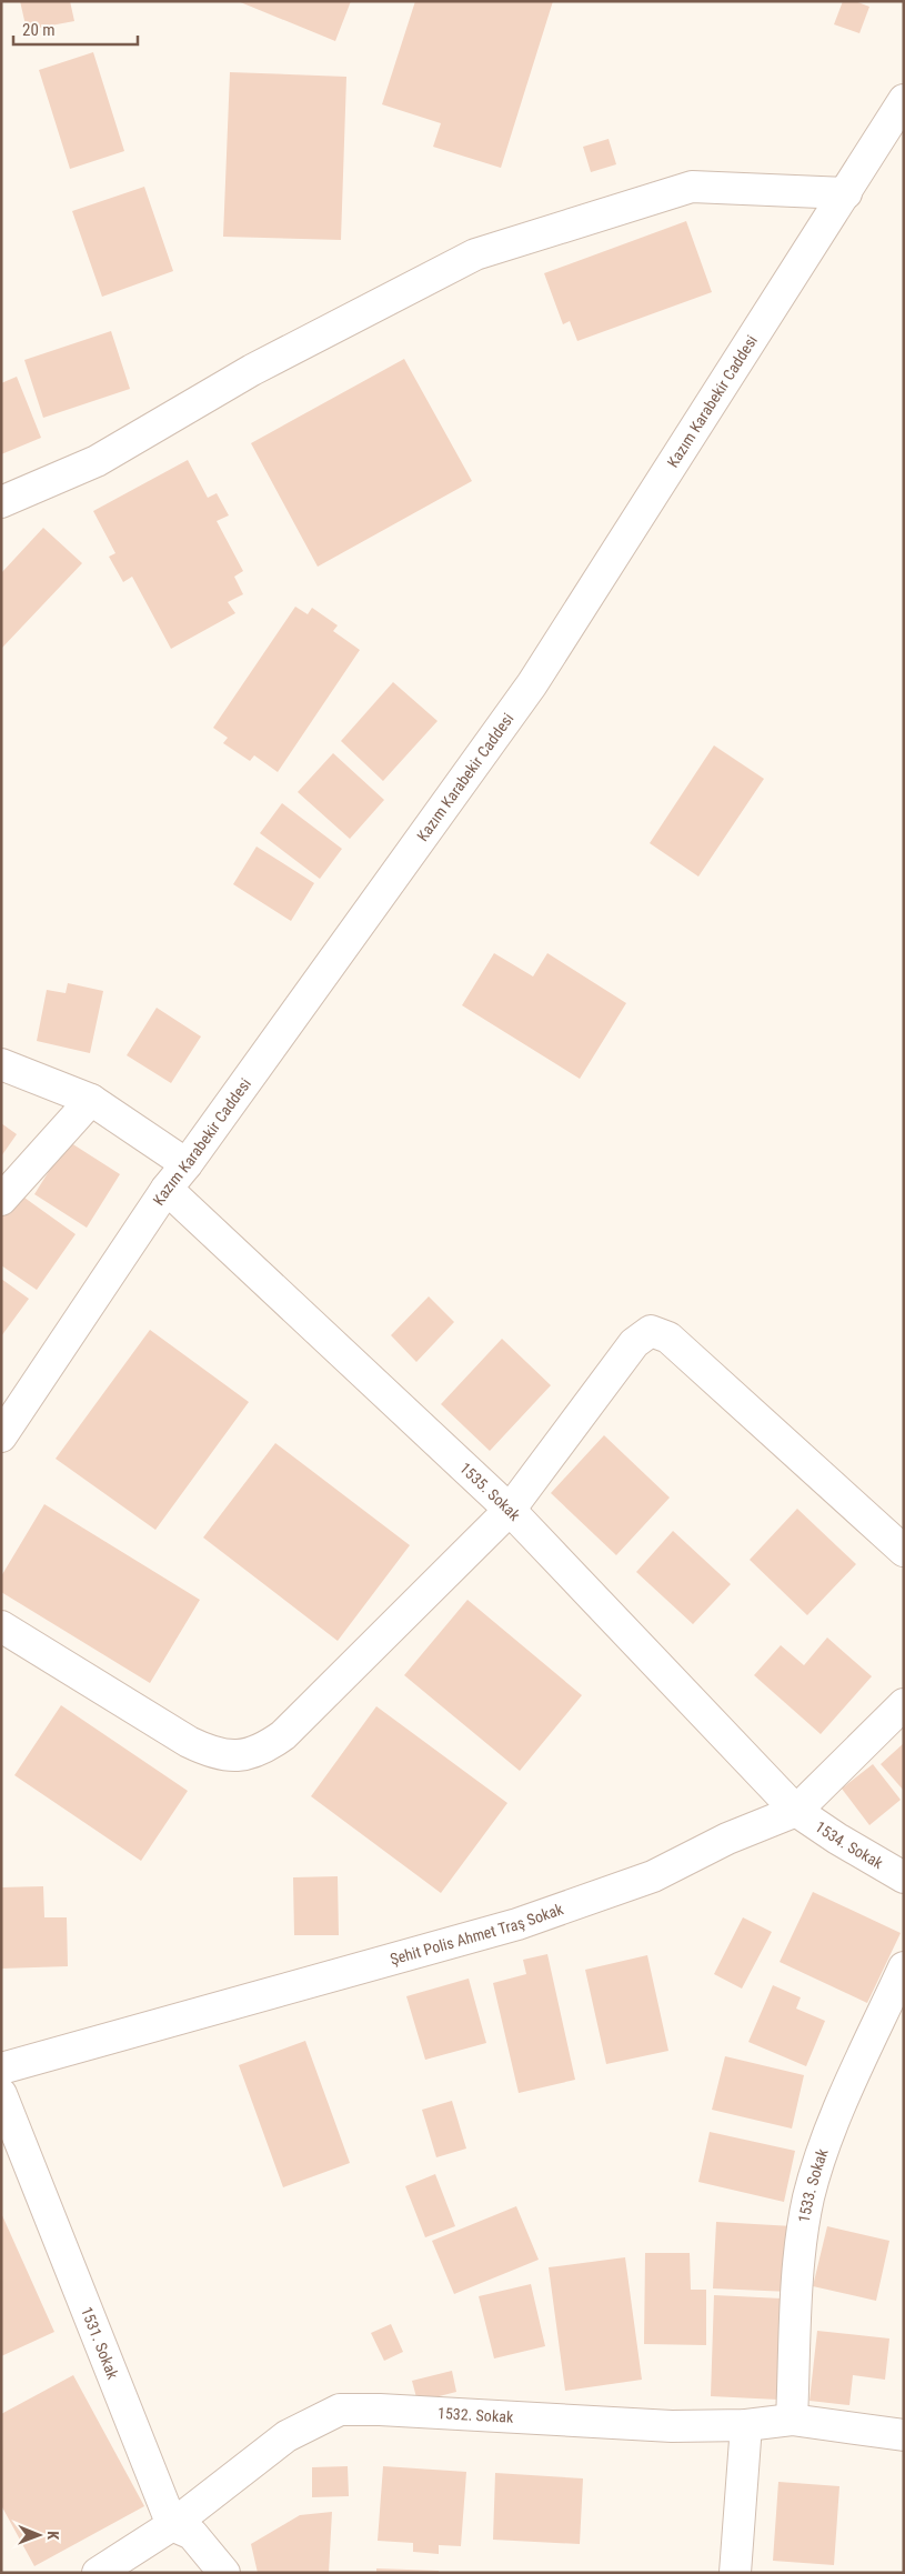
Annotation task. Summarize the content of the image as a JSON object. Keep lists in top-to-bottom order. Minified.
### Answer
{"streets":{"street":["Kazım Karabekir Caddesi","1535. Sokak","1534. Sokak","Şehit Polis Ahmet Traş Sokak","1533. Sokak","1531. Sokak","1532. Sokak"]},"crossings":[["Kazım Karabekir Caddesi","1535. Sokak"],["1535. Sokak","1534. Sokak"],["1535. Sokak","Şehit Polis Ahmet Traş Sokak"],["1534. Sokak","Şehit Polis Ahmet Traş Sokak"],["1533. Sokak","1532. Sokak"],["1531. Sokak","1532. Sokak"]],"scale_bar":"20 m","north":"right"}
